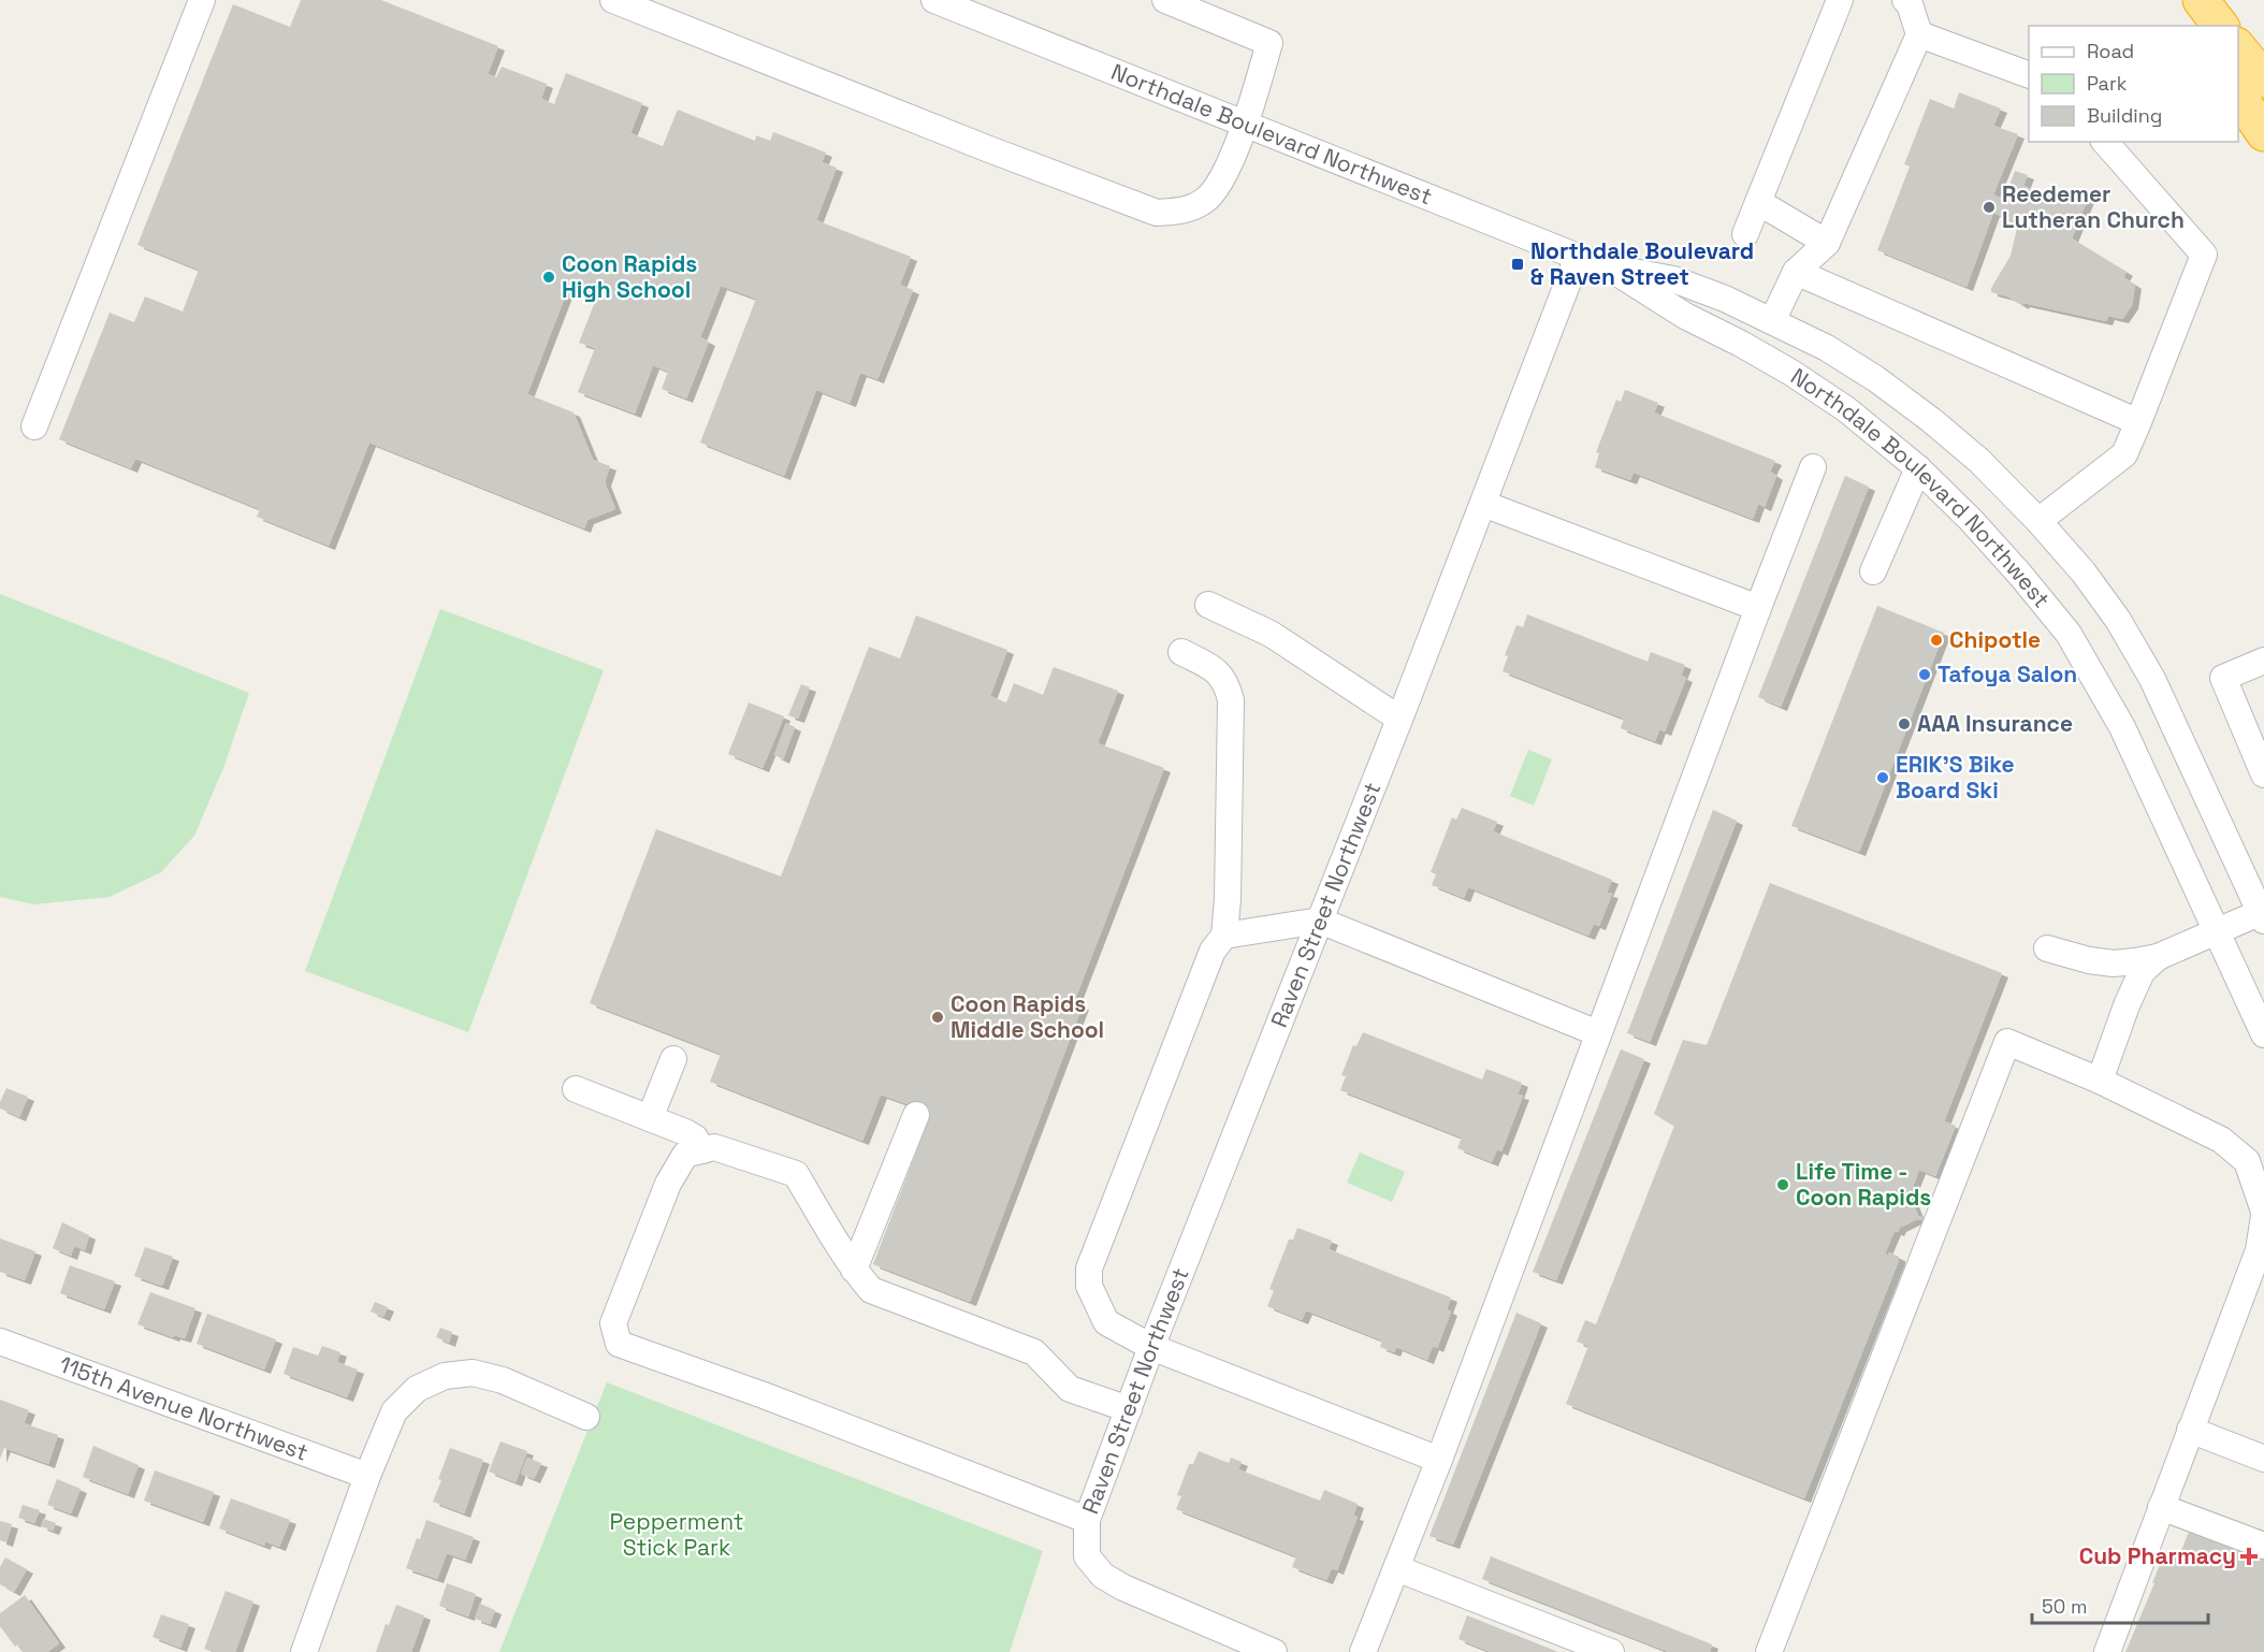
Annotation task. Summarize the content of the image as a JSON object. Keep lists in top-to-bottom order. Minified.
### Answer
{"streets":{"street":["Northdale Boulevard Northwest","Raven Street Northwest","115th Avenue Northwest"]},"crossings":[["Northdale Boulevard Northwest","Raven Street Northwest"]],"parks":["Pepperment Stick Park"],"places":{"other":["Reedemer Lutheran Church","Coon Rapids High School","Chipotle","Tafoya Salon","AAA Insurance","ERIK'S Bike Board Ski","Coon Rapids Middle School","Life Time - Coon Rapids"],"transit":["Northdale Boulevard & Raven Street"],"health":["Cub Pharmacy"]},"legend":["Road","Park","Building"],"scale_bar":"50 m"}
